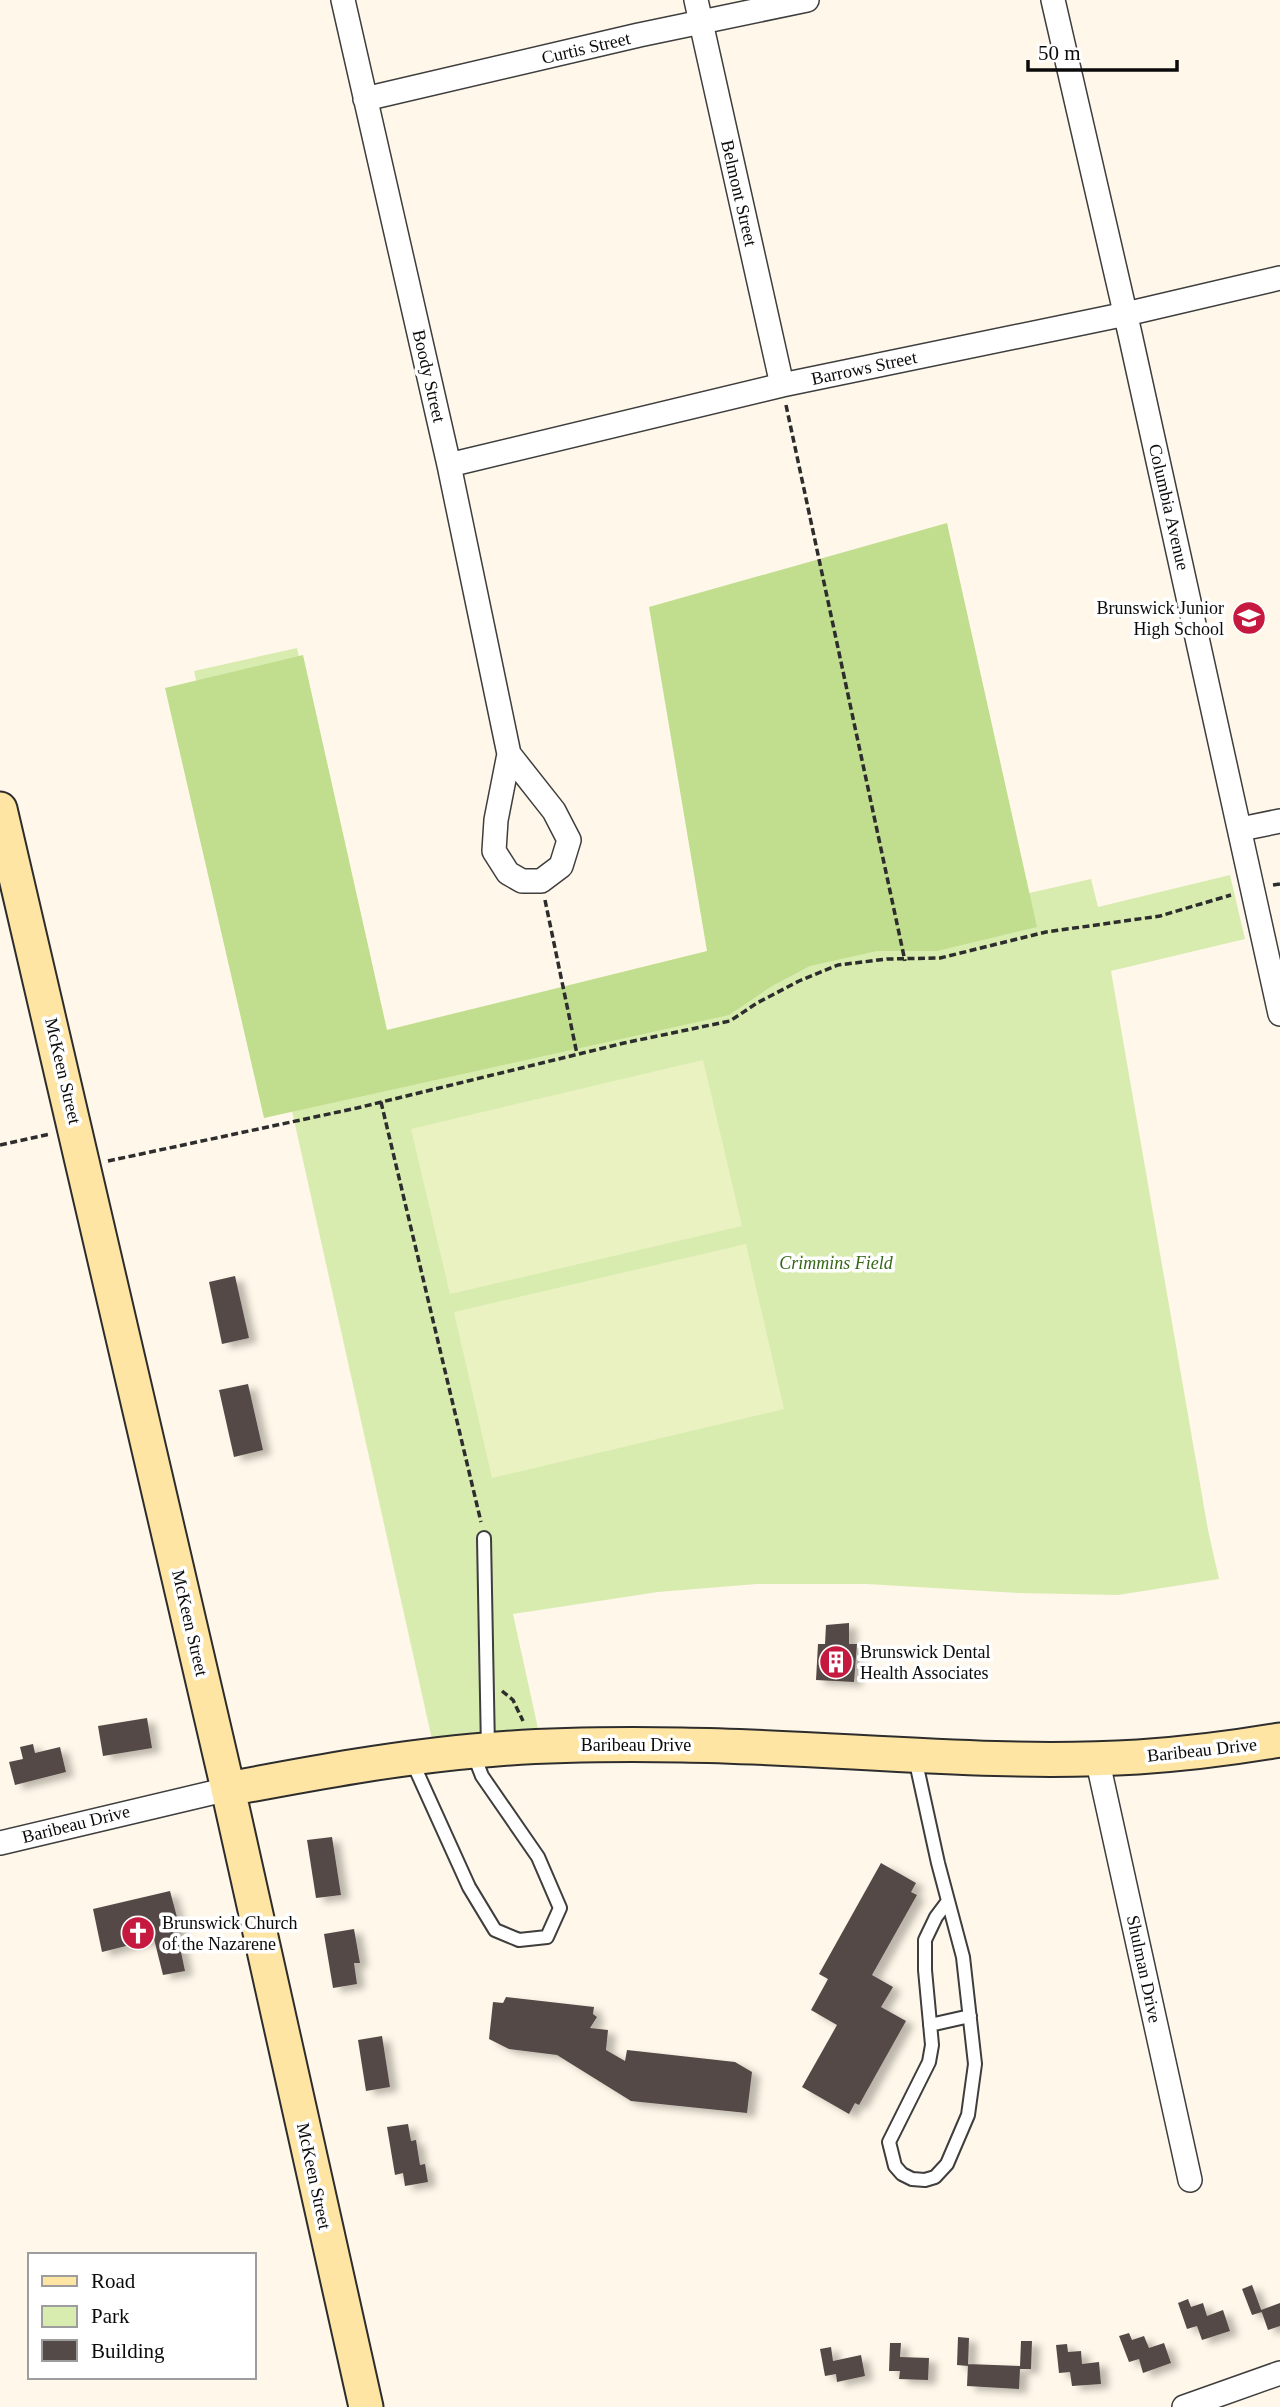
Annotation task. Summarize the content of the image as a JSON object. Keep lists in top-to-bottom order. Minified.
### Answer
{"streets":{"street":["Curtis Street","Belmont Street","Barrows Street","Boody Street","Columbia Avenue","McKeen Street","Baribeau Drive","Shulman Drive"]},"crossings":[["Curtis Street","Belmont Street"],["Curtis Street","Boody Street"],["Belmont Street","Barrows Street"],["Barrows Street","Boody Street"],["Barrows Street","Columbia Avenue"],["McKeen Street","Baribeau Drive"],["Baribeau Drive","Shulman Drive"]],"parks":["Crimmins Field"],"places":{"school or university":["Brunswick Junior High School"],"building":["Brunswick Dental Health Associates"],"church":["Brunswick Church of the Nazarene"]},"legend":["Road","Park","Building"],"scale_bar":"50 m"}
